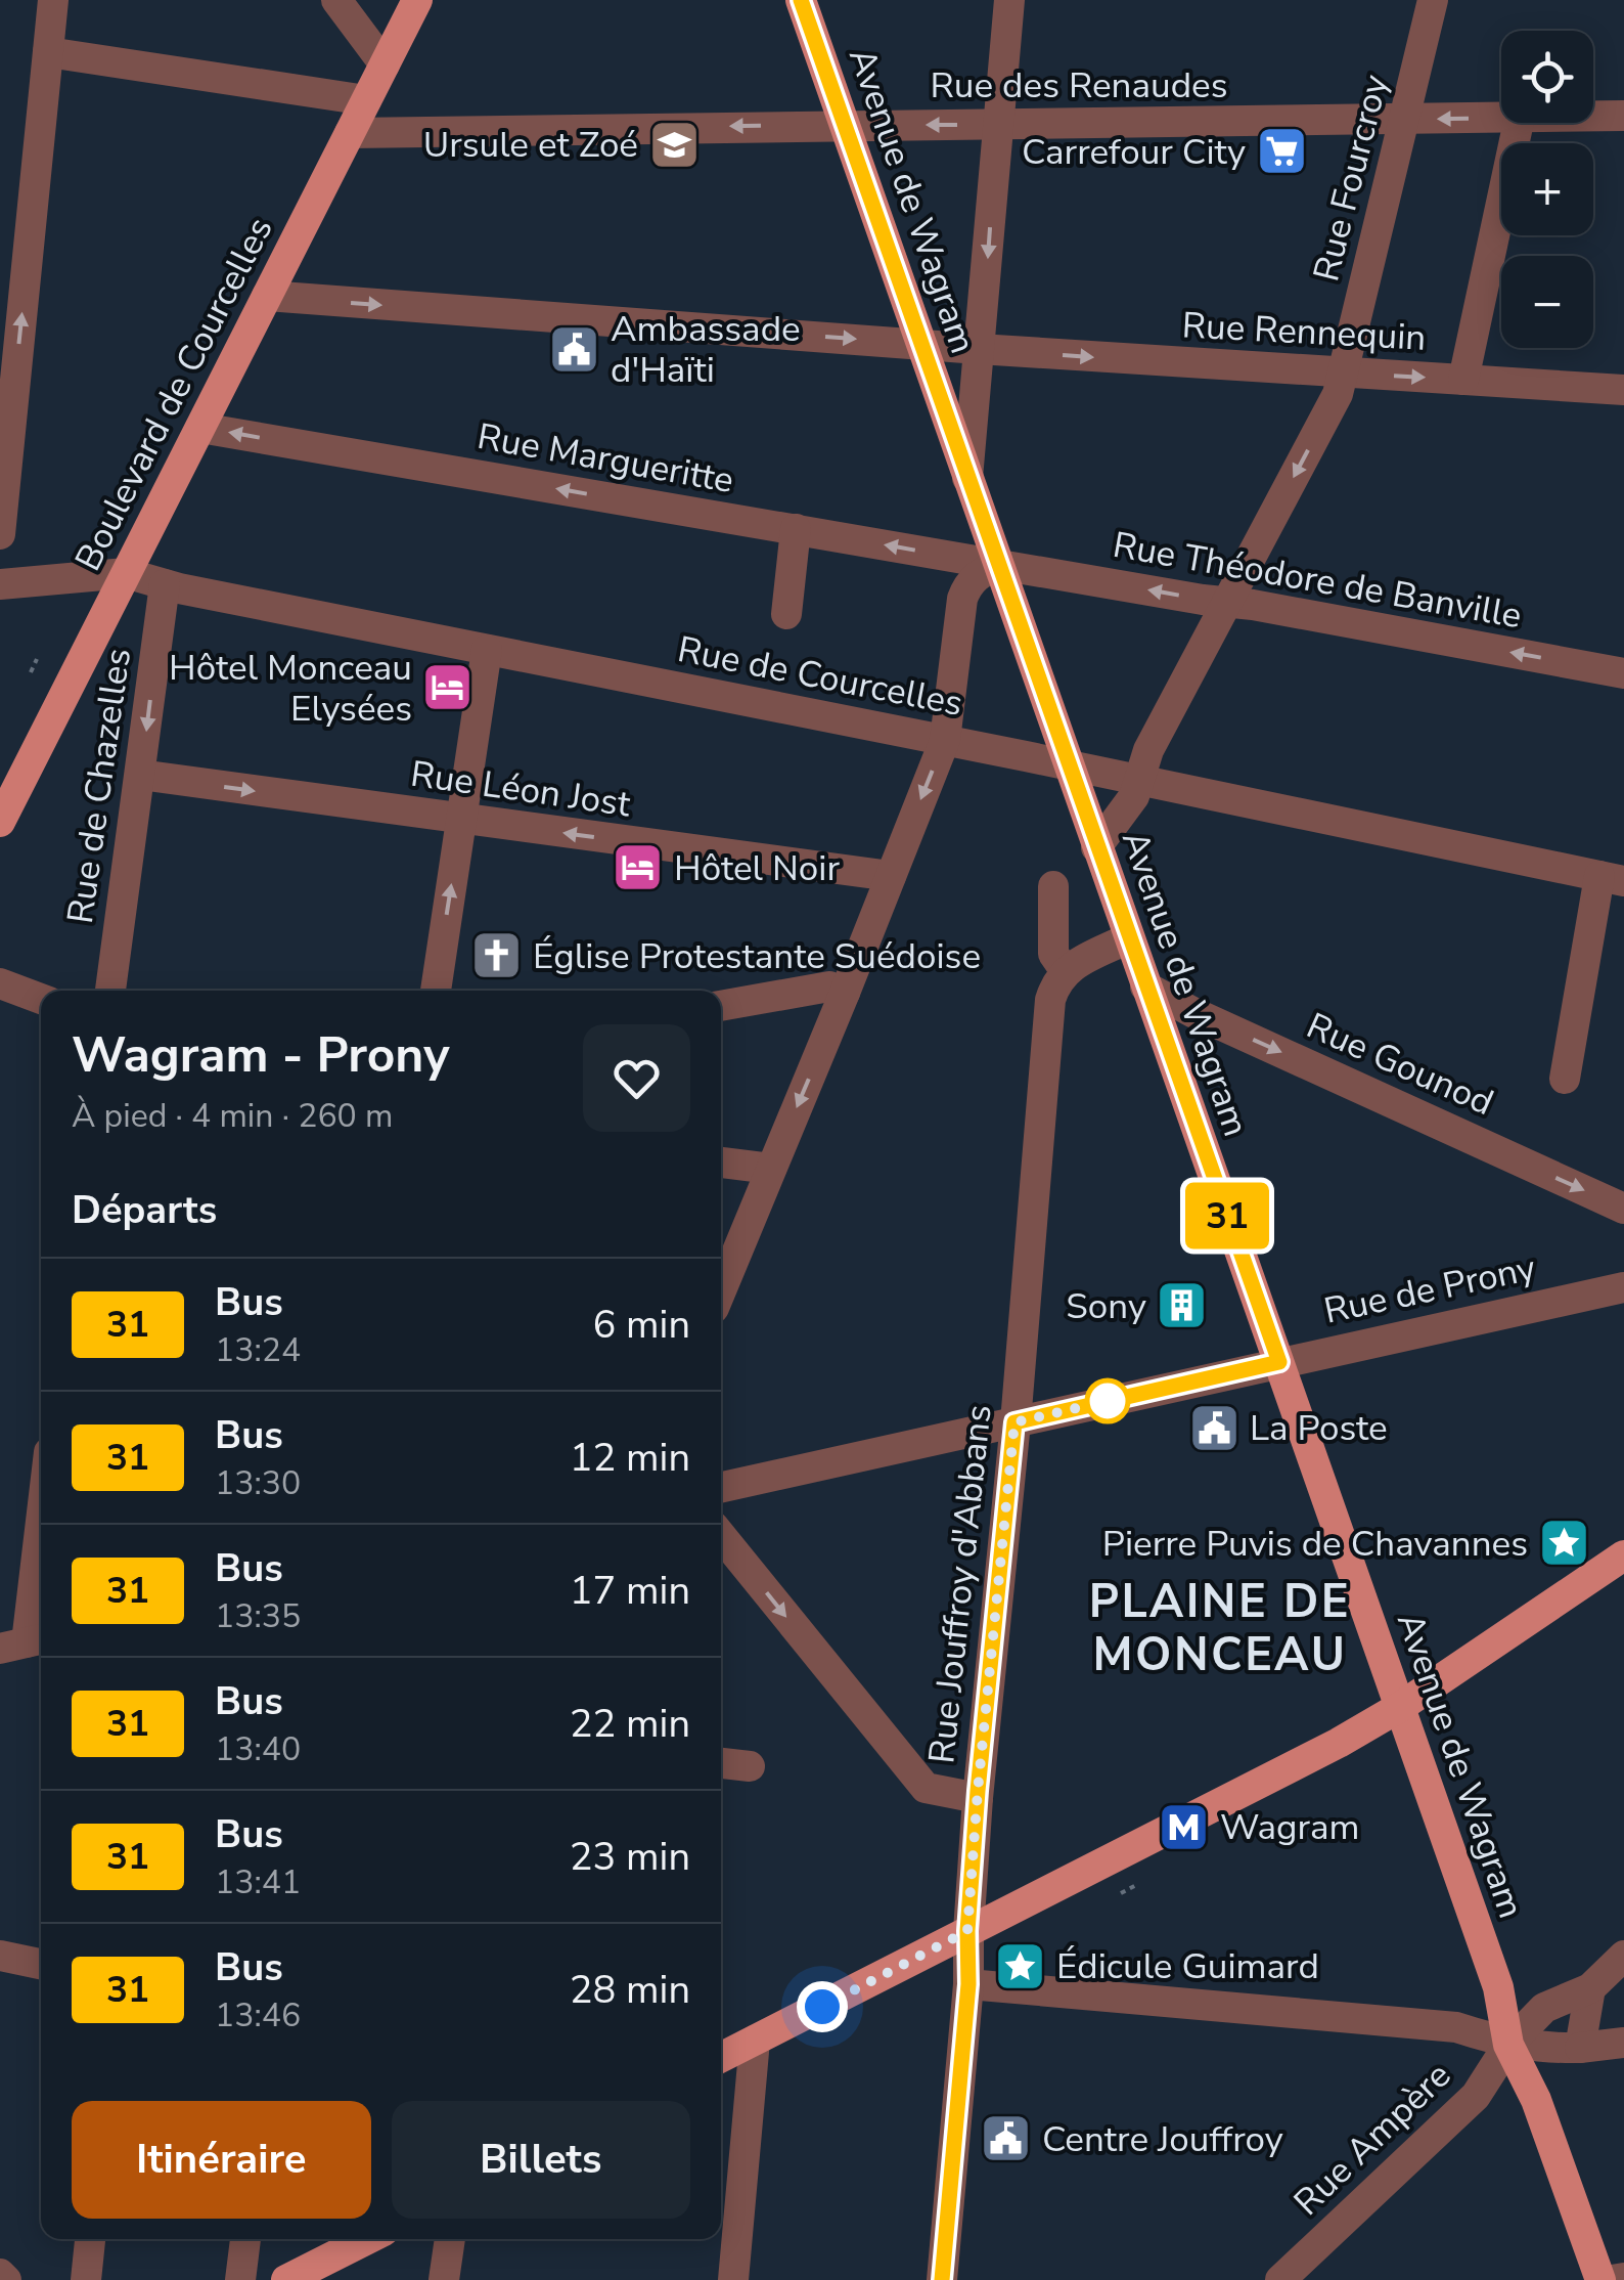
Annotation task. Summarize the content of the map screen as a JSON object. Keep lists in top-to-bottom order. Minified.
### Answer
{"streets":{"main road":["Avenue de Wagram","Boulevard de Courcelles"],"street":["Rue des Renaudes","Rue Fourcroy","Rue Rennequin","Rue Margueritte","Rue Théodore de Banville","Rue de Courcelles","Rue de Chazelles","Rue Léon Jost","Rue Gounod","Rue de Prony","Rue Jouffroy d'Abbans","Rue Ampère"]},"crossings":[["Rue des Renaudes","Rue Fourcroy"],["Rue des Renaudes","Avenue de Wagram"],["Rue des Renaudes","Boulevard de Courcelles"],["Rue Fourcroy","Avenue de Wagram"],["Rue Fourcroy","Rue Rennequin"],["Rue Fourcroy","Rue Théodore de Banville"],["Rue Fourcroy","Rue de Courcelles"],["Avenue de Wagram","Rue Rennequin"],["Avenue de Wagram","Rue Margueritte"],["Avenue de Wagram","Rue Théodore de Banville"],["Avenue de Wagram","Rue de Courcelles"],["Avenue de Wagram","Rue Gounod"],["Avenue de Wagram","Rue de Prony"],["Avenue de Wagram","Rue Ampère"],["Rue Rennequin","Boulevard de Courcelles"],["Boulevard de Courcelles","Rue Margueritte"],["Boulevard de Courcelles","Rue de Courcelles"],["Rue Margueritte","Rue Théodore de Banville"],["Rue de Courcelles","Rue de Chazelles"],["Rue de Chazelles","Rue Léon Jost"],["Rue de Prony","Rue Jouffroy d'Abbans"]],"one_way":["Rue des Renaudes","Rue Rennequin","Rue Margueritte","Rue Théodore de Banville","Rue de Chazelles","Rue Gounod"],"districts":["PLAINE DE MONCEAU"],"places":{"school or university":["Ursule et Zoé"],"supermarket":["Carrefour City"],"public building":["Ambassade d'Haïti","La Poste","Centre Jouffroy"],"hotel":["Hôtel Monceau Elysées","Hôtel Noir"],"church":["Église Protestante Suédoise"],"building":["Sony"],"place":["Pierre Puvis de Chavannes","Édicule Guimard"],"metro station":["Wagram"]},"lines":["bus line 31"],"page":{"on_map":"31","map_buttons":["+","−"],"heading":[["Wagram - Prony","À pied · 4 min · 260 m"],"Départs"],"list":[{"mark":"31","name":"Bus","note":"13:24","value":"6 min"},{"mark":"31","name":"Bus","note":"13:30","value":"12 min"},{"mark":"31","name":"Bus","note":"13:35","value":"17 min"},{"mark":"31","name":"Bus","note":"13:40","value":"22 min"},{"mark":"31","name":"Bus","note":"13:41","value":"23 min"},{"mark":"31","name":"Bus","note":"13:46","value":"28 min"}],"buttons":["Itinéraire","Billets"]}}
